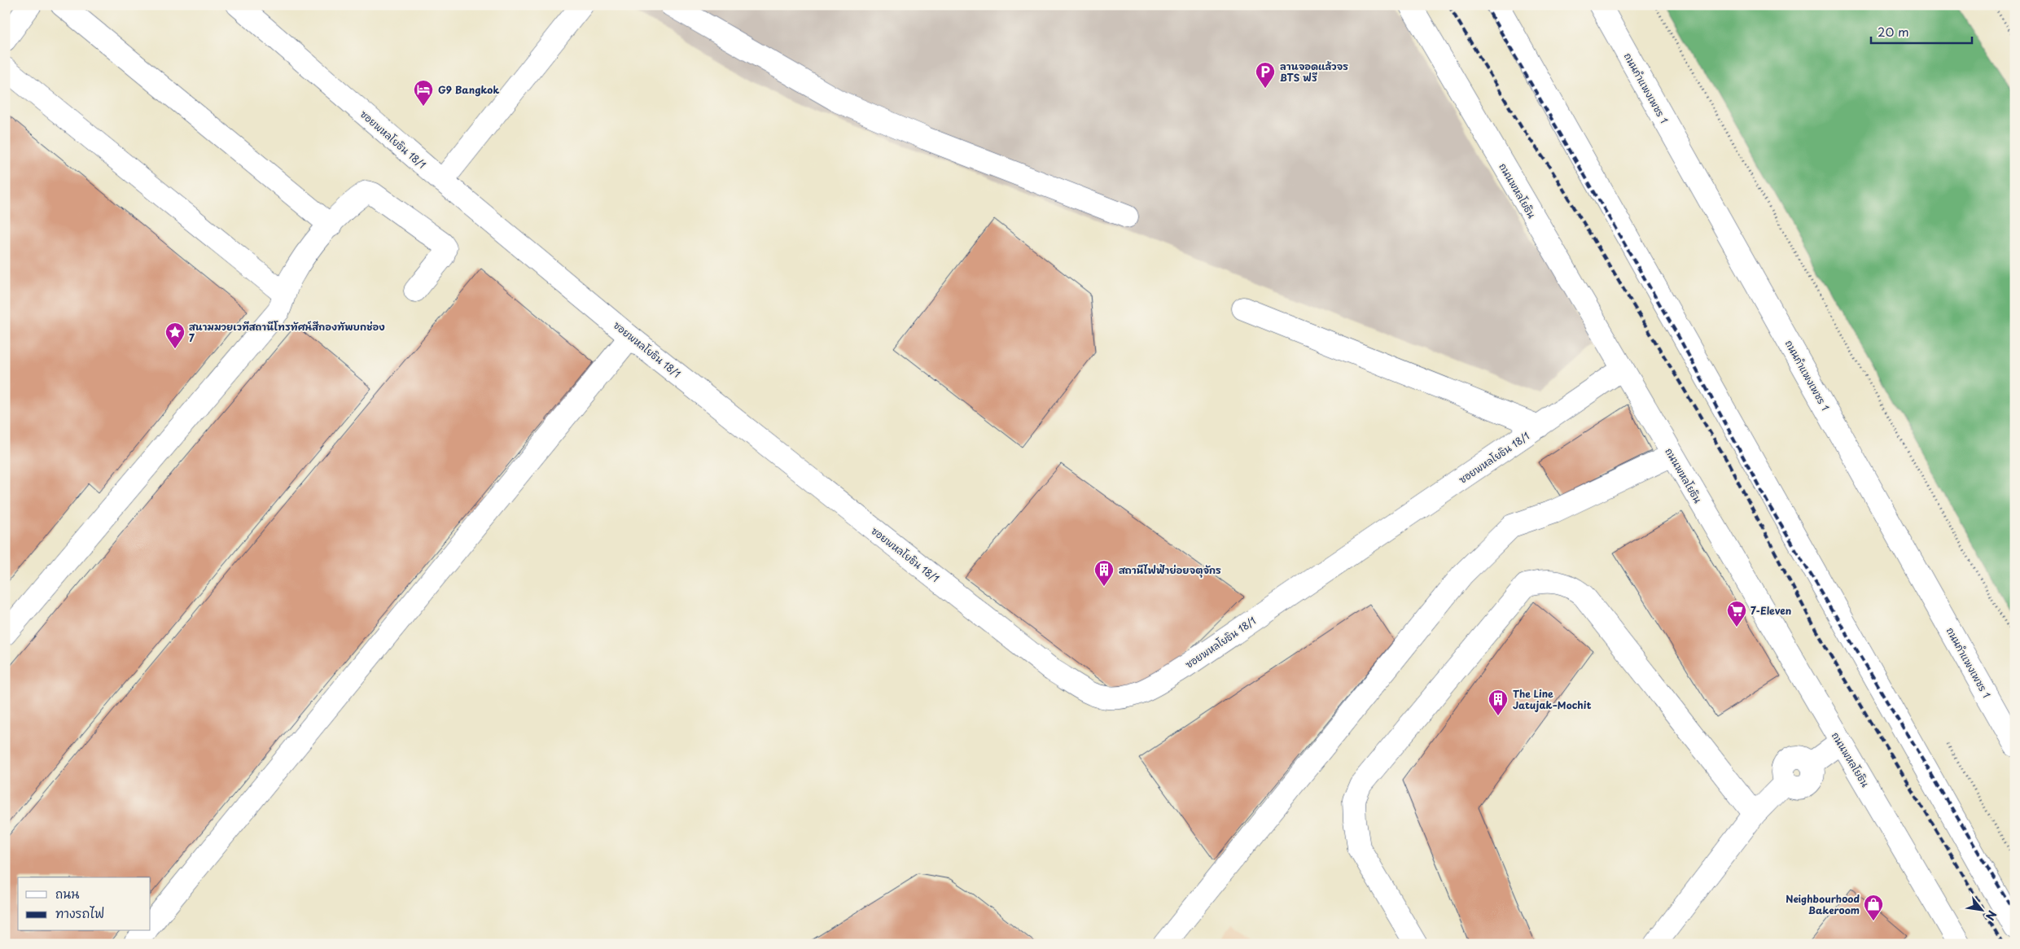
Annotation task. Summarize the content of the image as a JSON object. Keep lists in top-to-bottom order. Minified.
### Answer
{"streets":{"street":["ถนนกำแพงเพชร 1","ซอยพหลโยธิน 18/1","ถนนพหลโยธิน"]},"crossings":[["ซอยพหลโยธิน 18/1","ถนนพหลโยธิน"]],"places":{"parking":["ลานจอดแล้วจร BTS ฟรี"],"hotel":["G9 Bangkok"],"place":["สนามมวยเวทีสถานีโทรทัศน์สีกองทัพบกช่อง 7"],"building":["สถานีไฟฟ้าย่อยจตุจักร","The Line Jatujak–Mochit"],"supermarket":["7-Eleven"],"shop":["Neighbourhood Bakeroom"]},"legend":["ถนน","ทางรถไฟ"],"scale_bar":"20 m","north":"bottom right"}
